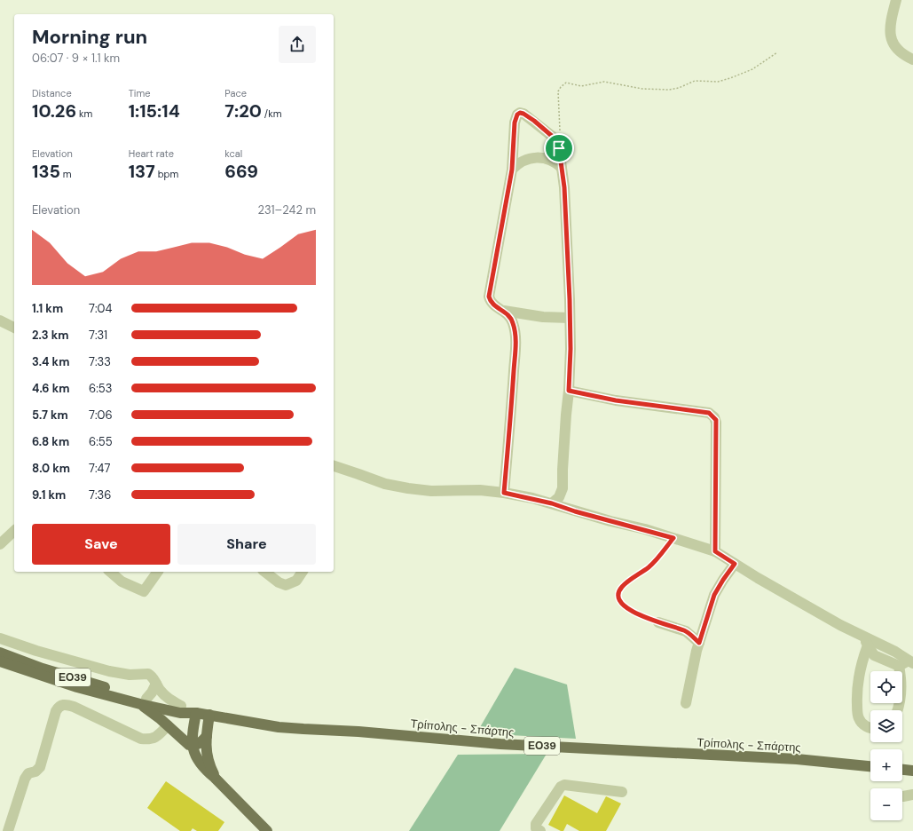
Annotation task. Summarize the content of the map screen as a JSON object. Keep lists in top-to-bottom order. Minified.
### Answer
{"streets":{"main road":["ΕΟ39","Τρίπολης - Σπάρτης"]},"page":{"heading":["Morning run","06:07 · 9 × 1.1 km"],"stats":[["Distance","10.26 km"],["Time","1:15:14"],["Pace","7:20 /km"],["Elevation","135 m"],["Heart rate","137 bpm"],["kcal","669"]],"chart":["Elevation","231–242 m"],"list":[{"name":"1.1 km","note":"7:04"},{"name":"2.3 km","note":"7:31"},{"name":"3.4 km","note":"7:33"},{"name":"4.6 km","note":"6:53"},{"name":"5.7 km","note":"7:06"},{"name":"6.8 km","note":"6:55"},{"name":"8.0 km","note":"7:47"},{"name":"9.1 km","note":"7:36"}],"buttons":["Save","Share"],"map_buttons":["+","−"]}}
